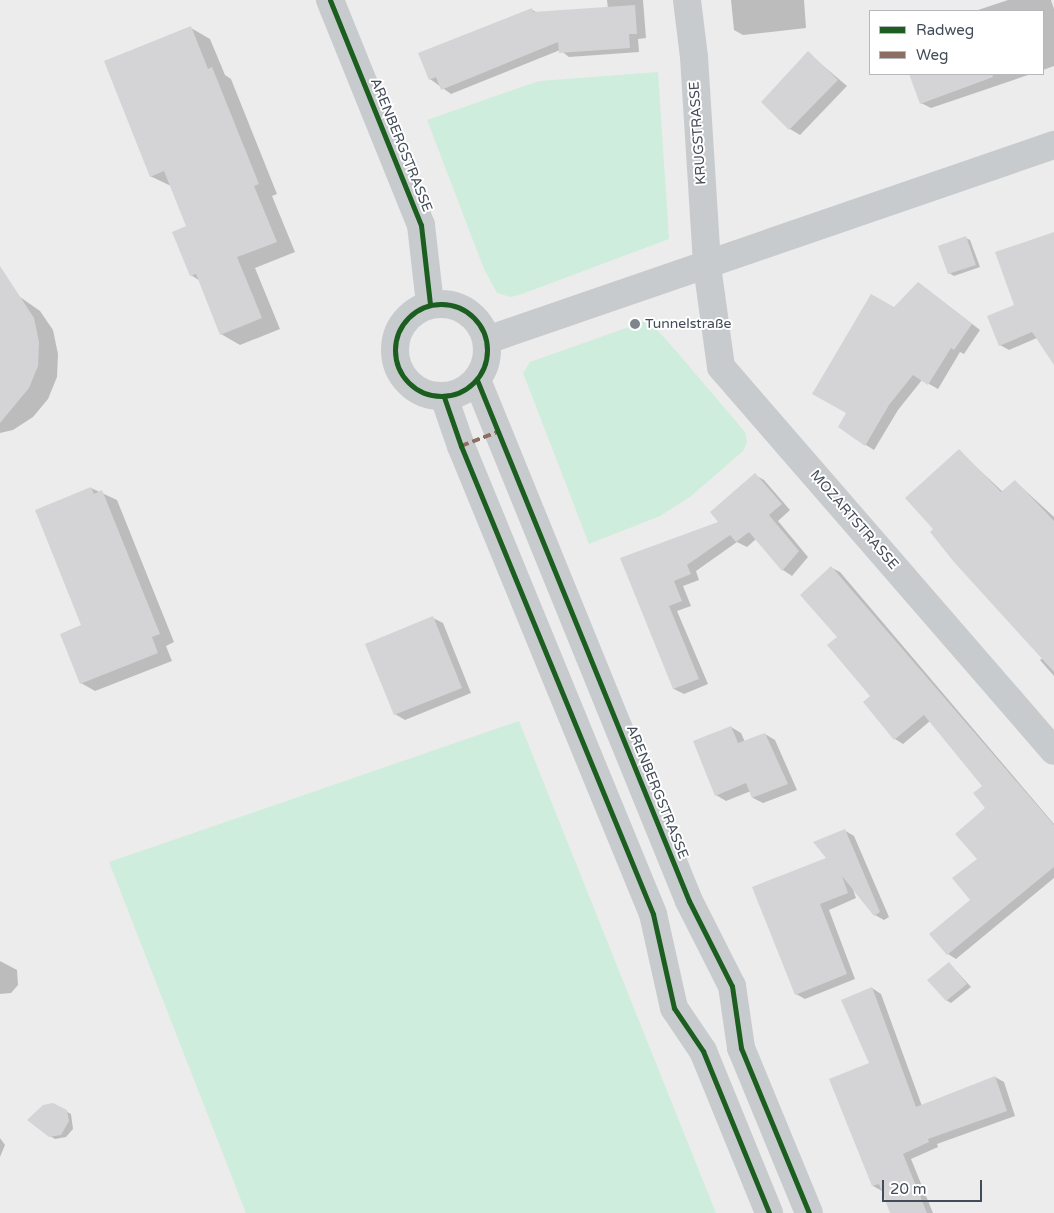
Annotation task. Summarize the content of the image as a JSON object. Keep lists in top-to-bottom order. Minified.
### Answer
{"streets":{"street":["KRUGSTRASSE","ARENBERGSTRASSE","MOZARTSTRASSE"]},"crossings":[["KRUGSTRASSE","MOZARTSTRASSE"]],"places":["Tunnelstraße"],"legend":["Radweg","Weg"],"scale_bar":"20 m"}
